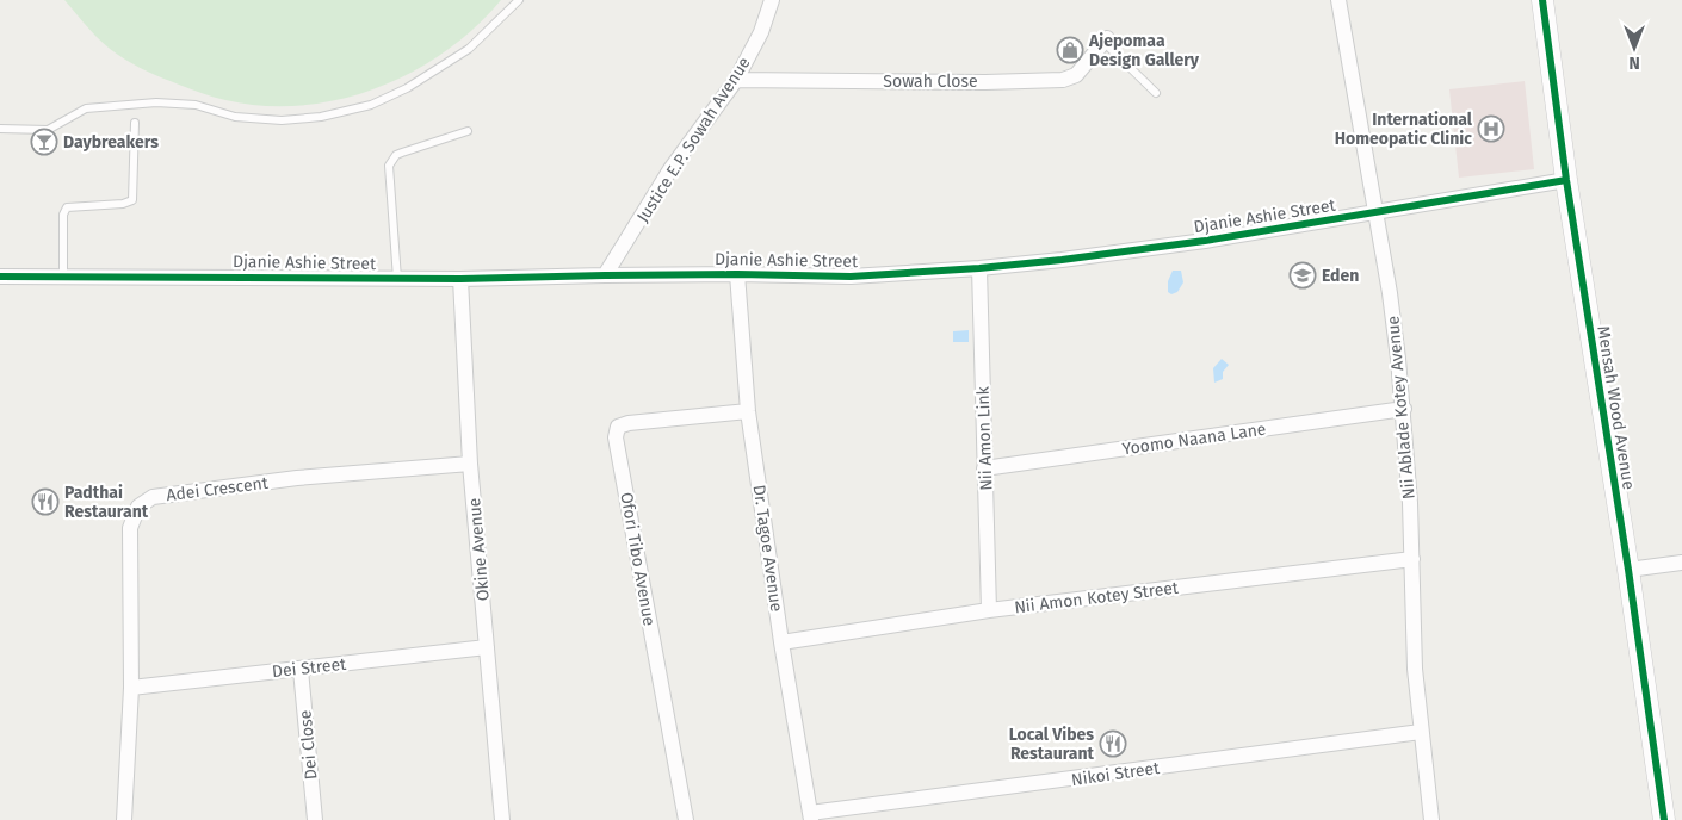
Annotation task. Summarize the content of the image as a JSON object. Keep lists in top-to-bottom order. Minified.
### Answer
{"streets":{"street":["Sowah Close","Justice E.P. Sowah Avenue","Djanie Ashie Street","Nii Ablade Kotey Avenue","Mensah Wood Avenue","Nii Amon Link","Yoomo Naana Lane","Adei Crescent","Dr. Tagoe Avenue","Okine Avenue","Ofori Tibo Avenue","Nii Amon Kotey Street","Dei Street","Dei Close","Nikoi Street"]},"crossings":[["Sowah Close","Justice E.P. Sowah Avenue"],["Justice E.P. Sowah Avenue","Djanie Ashie Street"],["Djanie Ashie Street","Nii Ablade Kotey Avenue"],["Djanie Ashie Street","Mensah Wood Avenue"],["Djanie Ashie Street","Nii Amon Link"],["Djanie Ashie Street","Dr. Tagoe Avenue"],["Djanie Ashie Street","Okine Avenue"],["Nii Ablade Kotey Avenue","Yoomo Naana Lane"],["Nii Ablade Kotey Avenue","Nii Amon Kotey Street"],["Nii Ablade Kotey Avenue","Nikoi Street"],["Nii Amon Link","Yoomo Naana Lane"],["Nii Amon Link","Nii Amon Kotey Street"],["Adei Crescent","Okine Avenue"],["Adei Crescent","Dei Street"],["Dr. Tagoe Avenue","Ofori Tibo Avenue"],["Dr. Tagoe Avenue","Nii Amon Kotey Street"],["Dr. Tagoe Avenue","Nikoi Street"],["Okine Avenue","Dei Street"],["Dei Street","Dei Close"]],"places":{"shop":["Ajepomaa Design Gallery"],"hospital":["International Homeopatic Clinic"],"bar":["Daybreakers"],"school or university":["Eden"],"restaurant":["Padthai Restaurant","Local Vibes Restaurant"]},"north":"bottom"}
